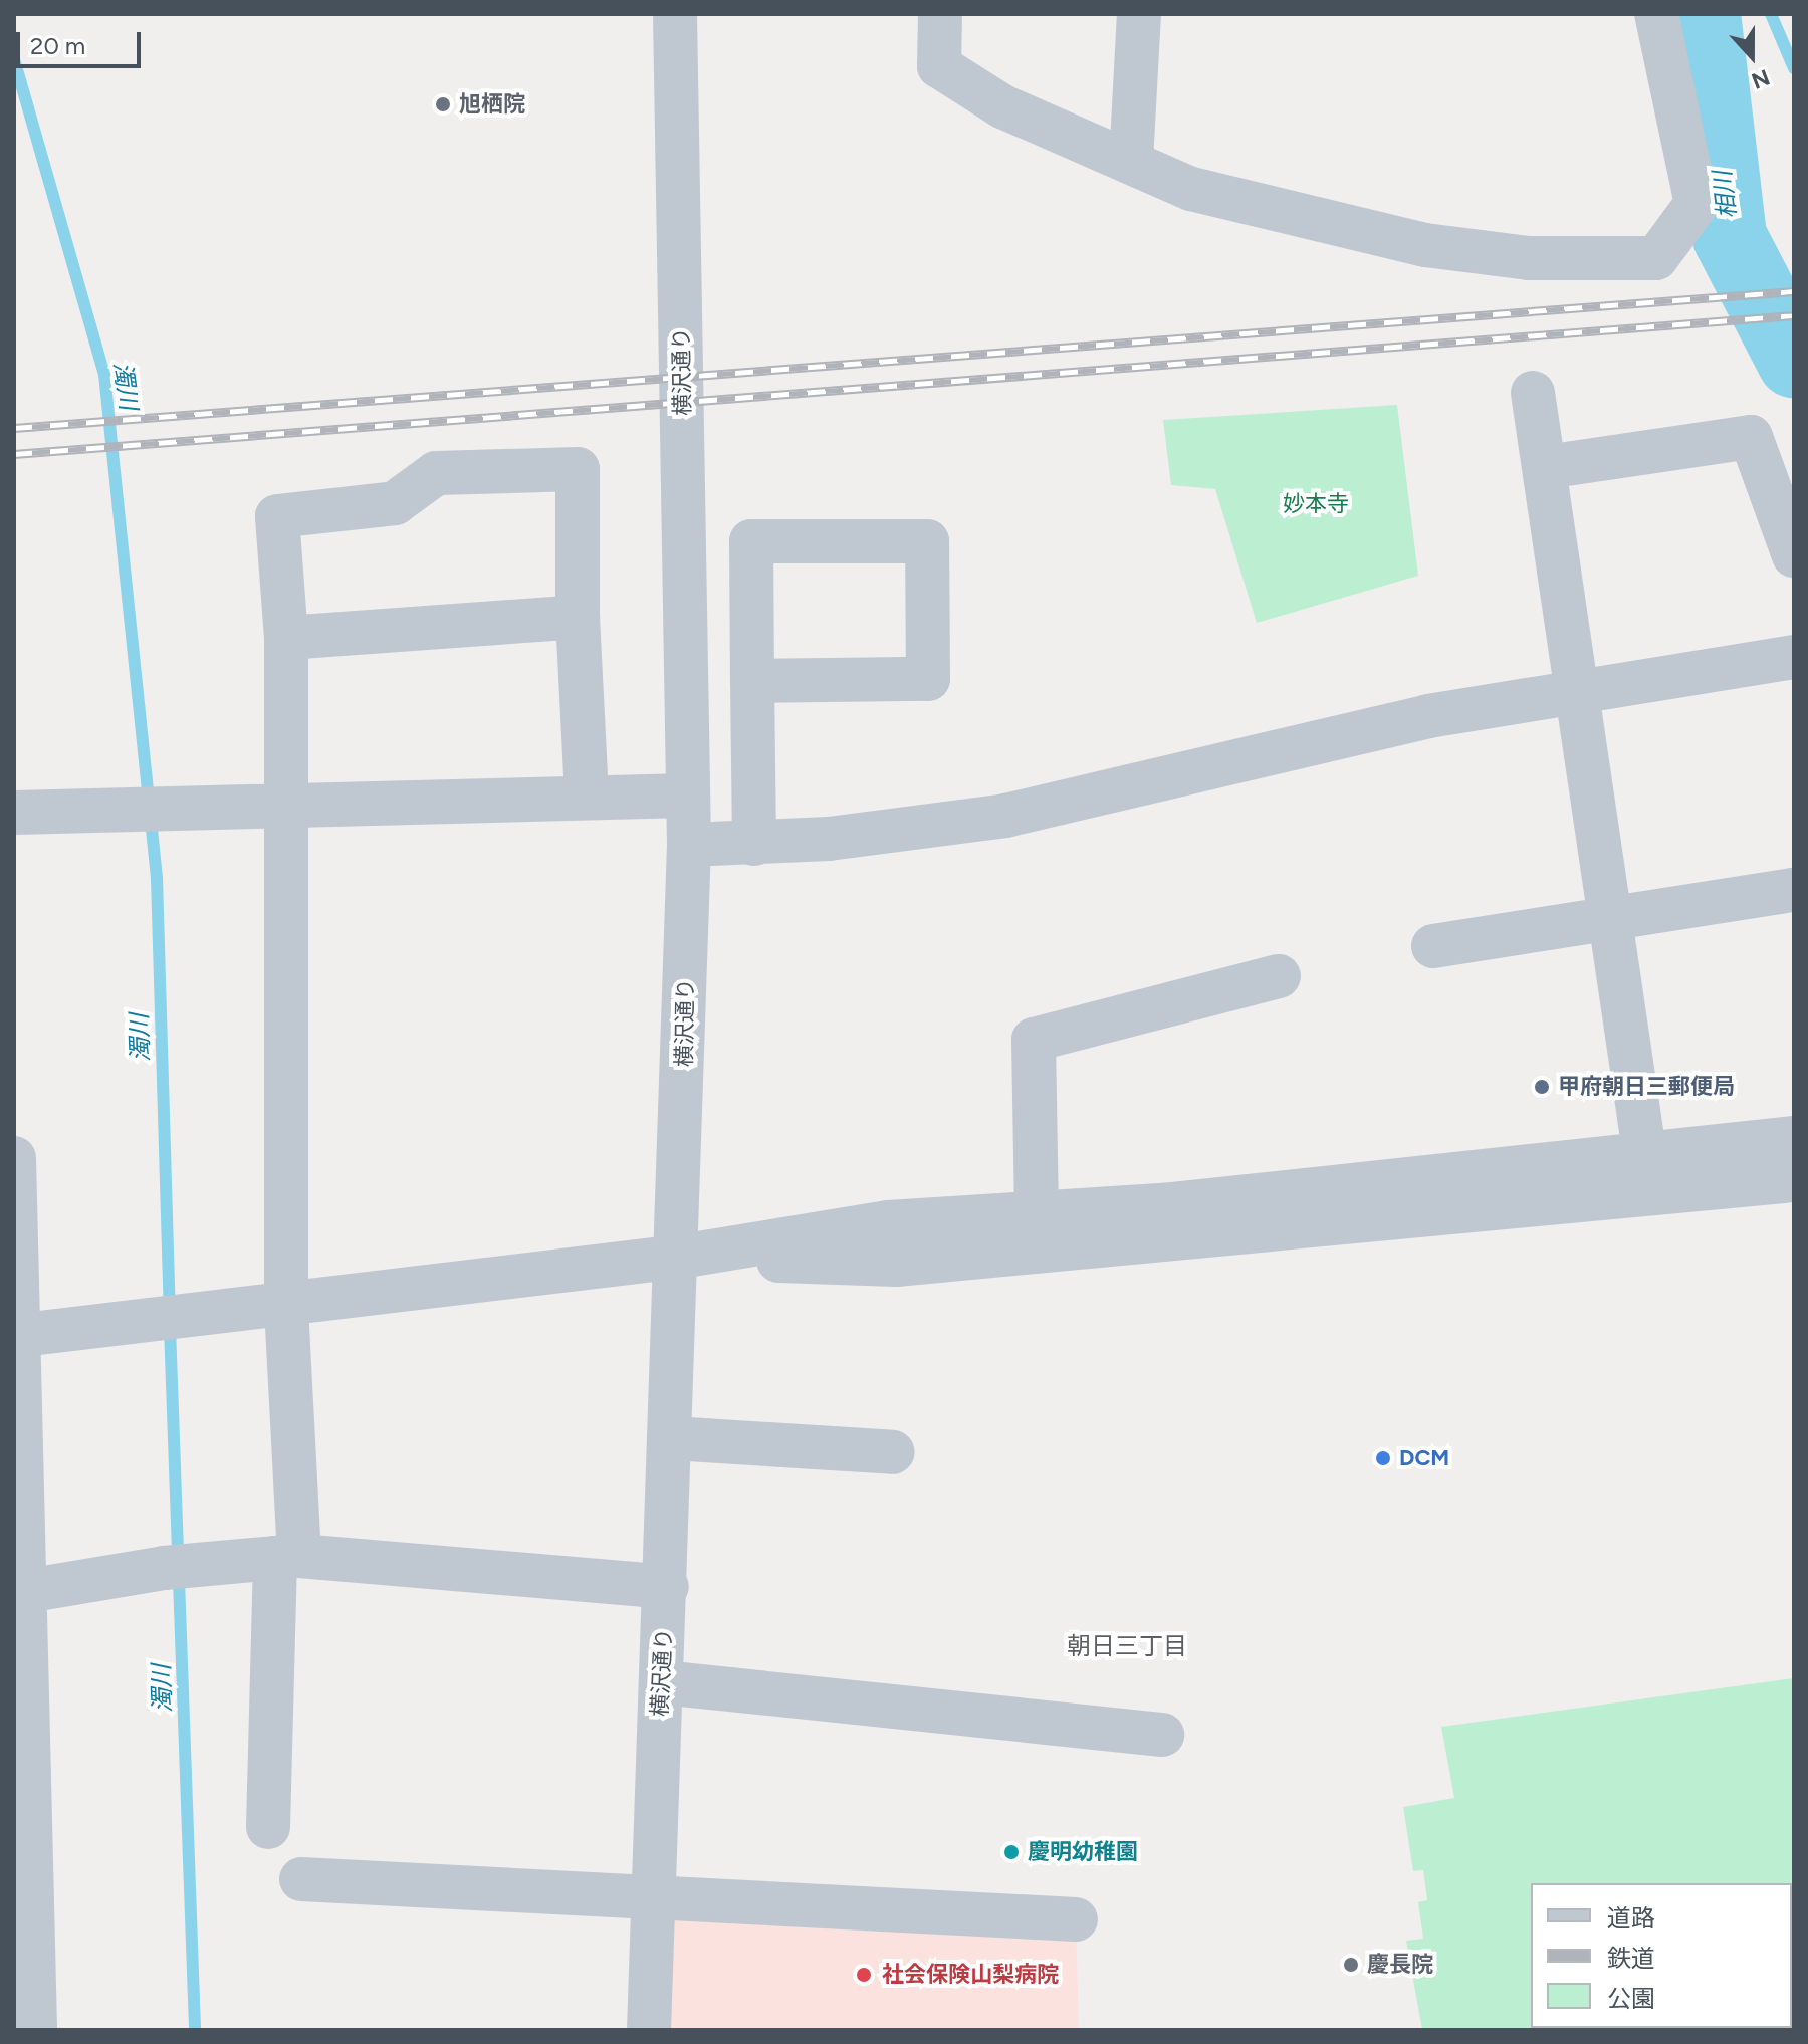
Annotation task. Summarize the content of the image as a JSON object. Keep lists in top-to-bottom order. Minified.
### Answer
{"streets":{"street":["横沢通り"]},"districts":["朝日三丁目"],"water":["相川","濁川"],"parks":["妙本寺"],"places":["旭栖院","甲府朝日三郵便局","DCM","慶明幼稚園","慶長院","社会保険山梨病院"],"legend":["道路","鉄道","公園"],"scale_bar":"20 m","north":"bottom"}
